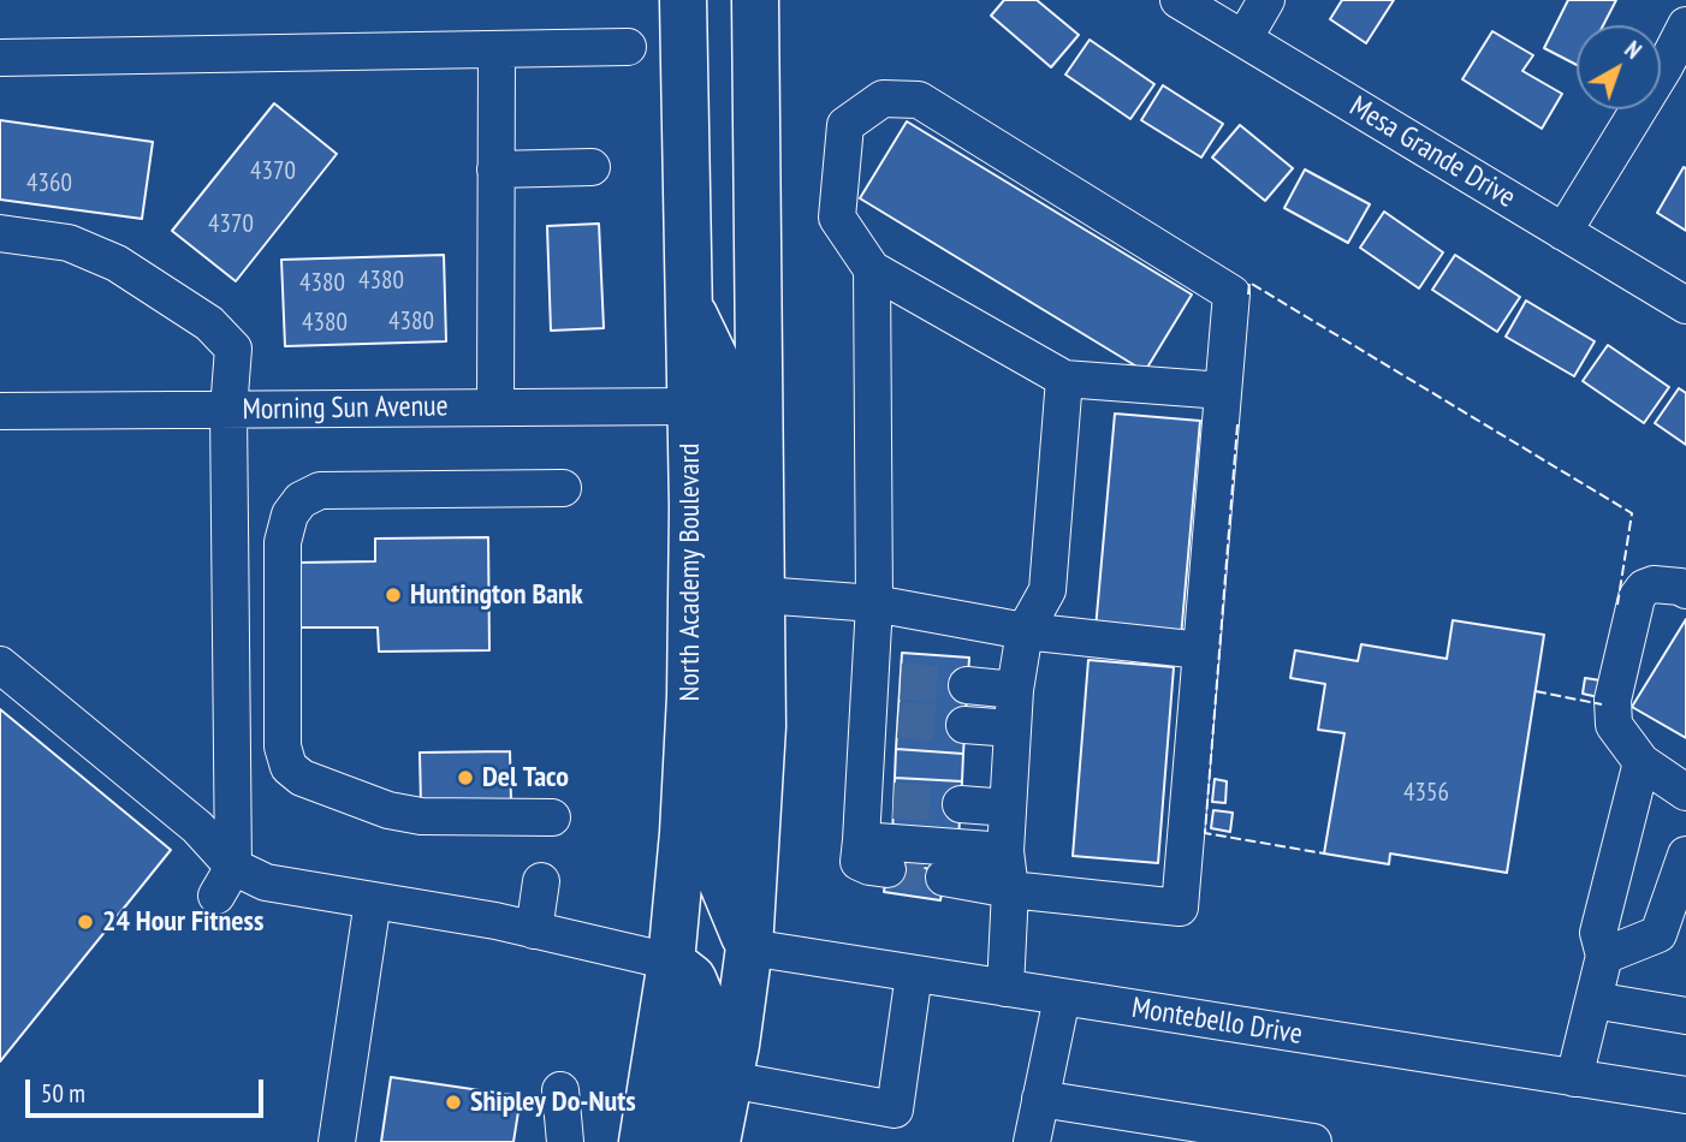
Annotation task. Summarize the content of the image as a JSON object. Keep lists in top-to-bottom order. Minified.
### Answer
{"streets":{"highway":["North Academy Boulevard"],"street":["Mesa Grande Drive","Morning Sun Avenue","Montebello Drive"]},"crossings":[["Morning Sun Avenue","North Academy Boulevard"]],"places":["Huntington Bank","Del Taco","24 Hour Fitness","Shipley Do-Nuts"],"house_numbers":["4370","4360","4370","4380","4380","4380","4380","4356"],"scale_bar":"50 m","north":"top right"}
